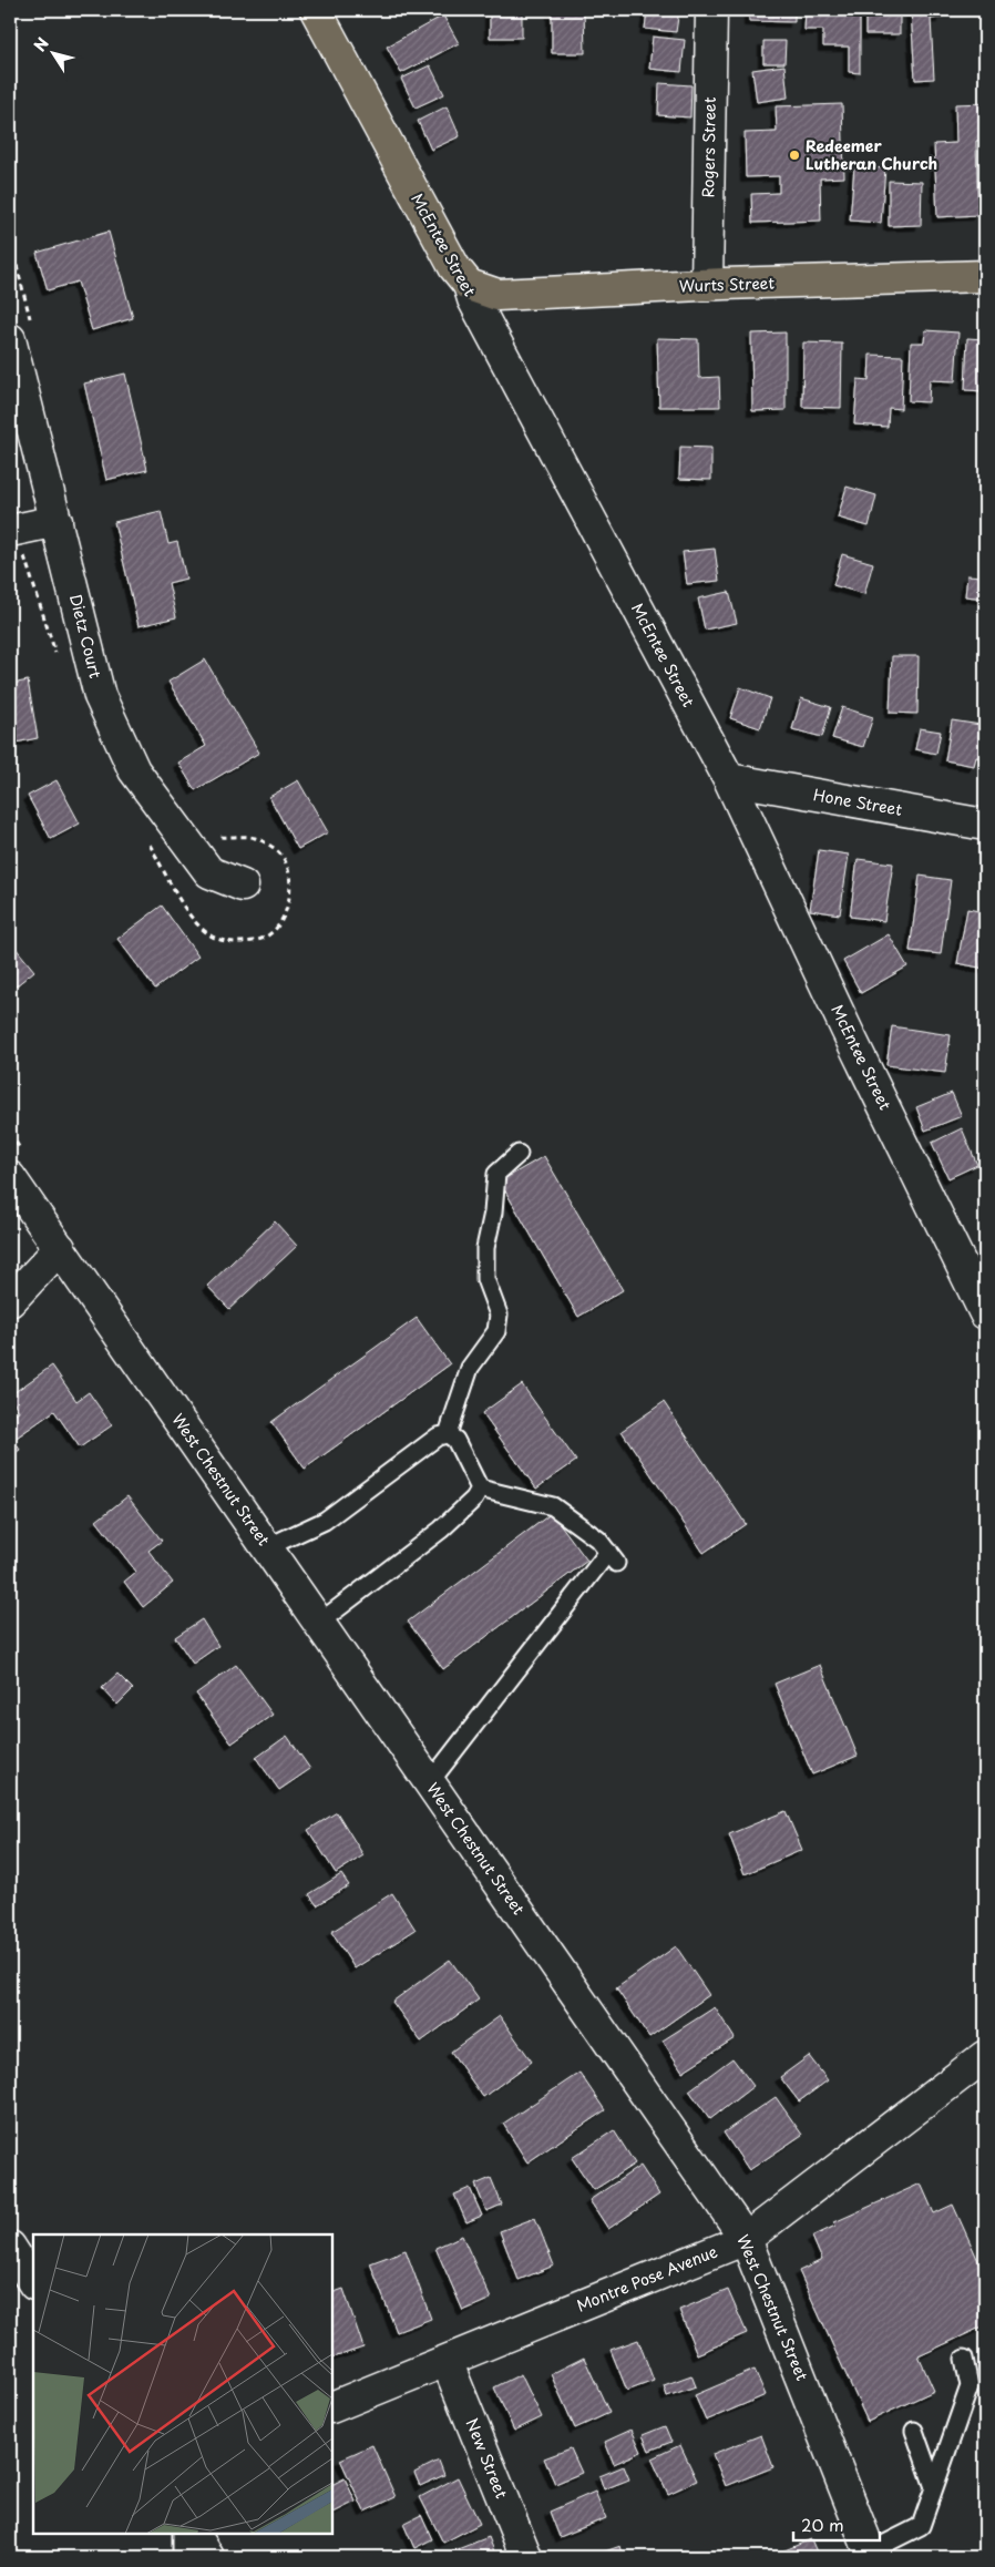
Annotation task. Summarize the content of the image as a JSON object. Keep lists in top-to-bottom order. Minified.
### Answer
{"streets":{"highway":["McEntee Street","Wurts Street"],"street":["Rogers Street","Dietz Court","Hone Street","West Chestnut Street","Montre Pose Avenue","New Street"]},"crossings":[["Rogers Street","Wurts Street"],["McEntee Street","Wurts Street"],["McEntee Street","Hone Street"],["West Chestnut Street","Montre Pose Avenue"],["Montre Pose Avenue","New Street"]],"places":["Redeemer Lutheran Church"],"scale_bar":"20 m","north":"top left"}
